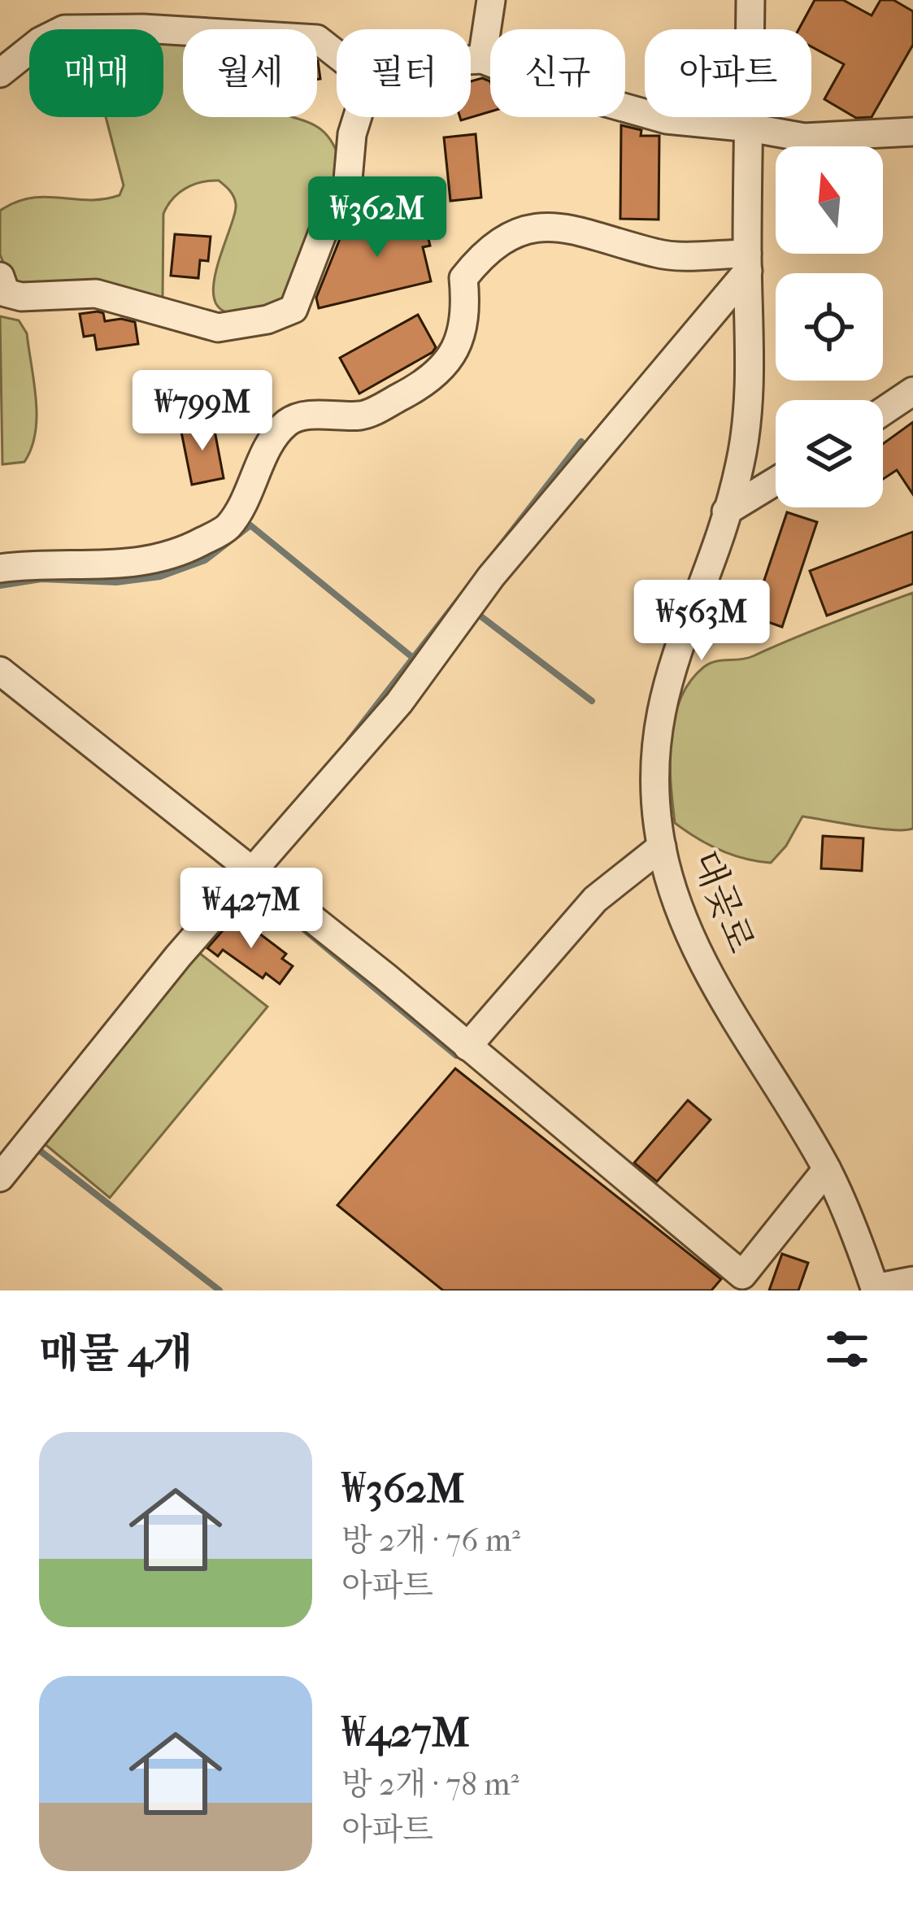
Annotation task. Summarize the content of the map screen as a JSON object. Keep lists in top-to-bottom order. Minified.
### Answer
{"streets":{"street":["대곶로"]},"north":"top","page":{"chip":["매매","월세","필터","신규","아파트"],"price":["₩362M","₩799M","₩563M","₩427M"],"heading":"매물 4개","list":[{"name":"₩362M","note":"방 2개 · 76 m² · 아파트"},{"name":"₩427M","note":"방 2개 · 78 m² · 아파트"}]}}
